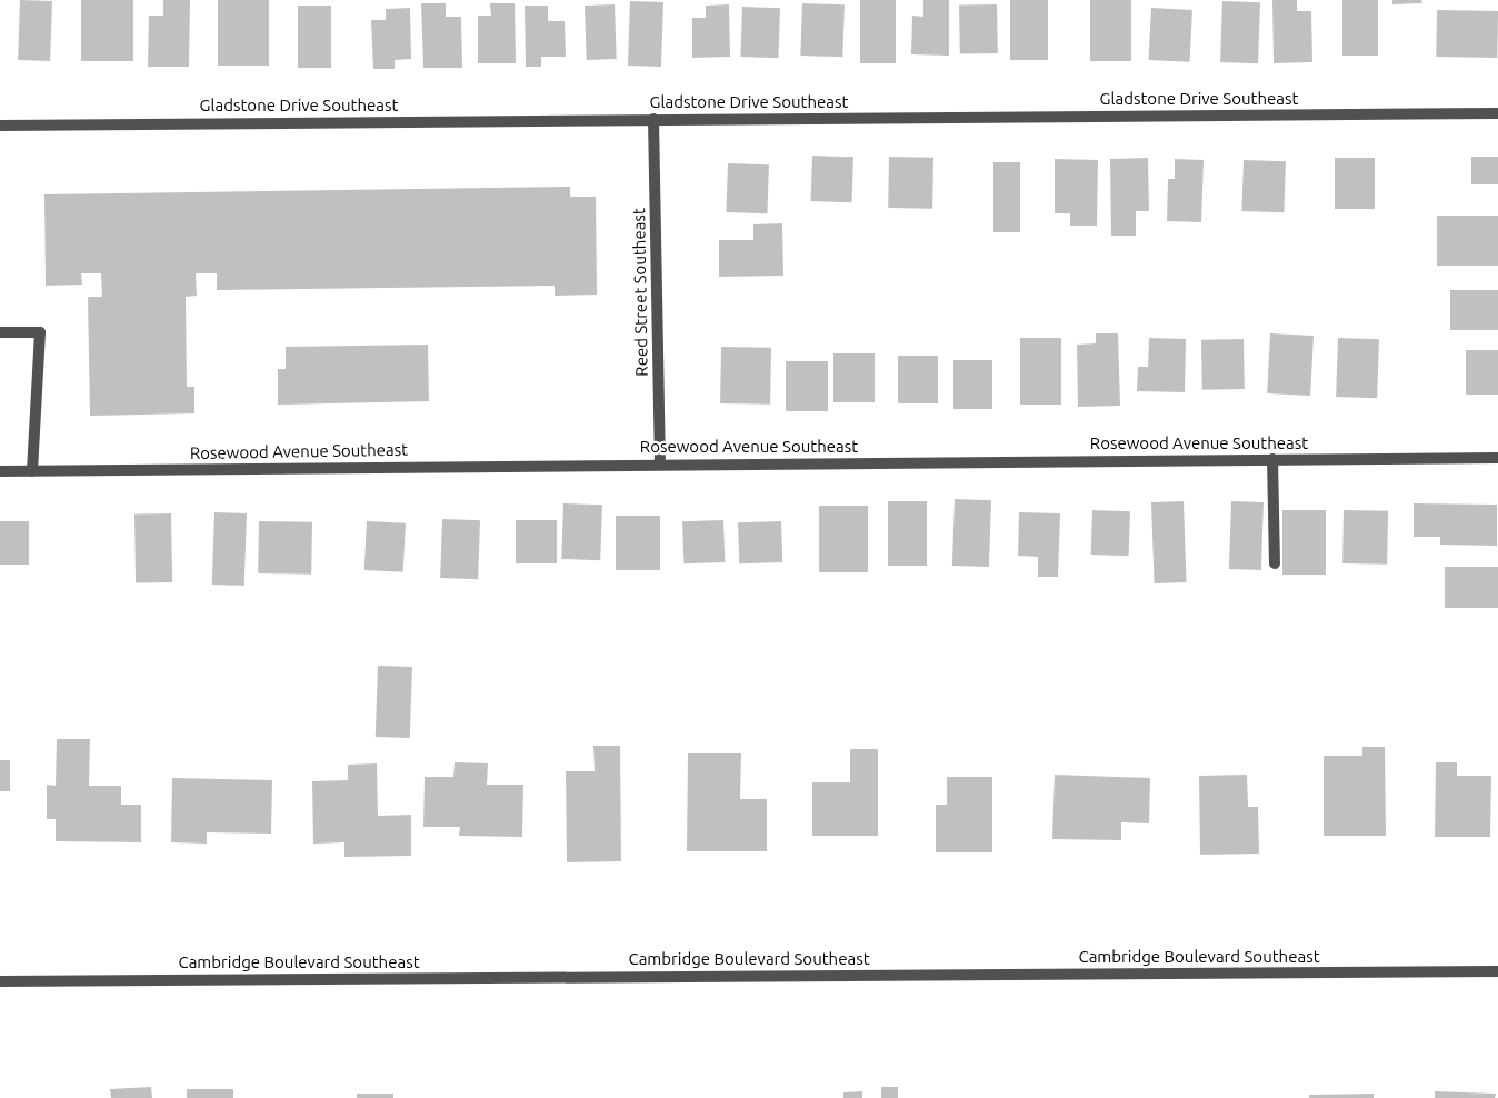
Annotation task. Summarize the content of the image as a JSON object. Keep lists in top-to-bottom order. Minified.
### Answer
{"streets":{"street":["Gladstone Drive Southeast","Reed Street Southeast","Rosewood Avenue Southeast","Cambridge Boulevard Southeast"]},"crossings":[["Gladstone Drive Southeast","Reed Street Southeast"],["Reed Street Southeast","Rosewood Avenue Southeast"]]}
